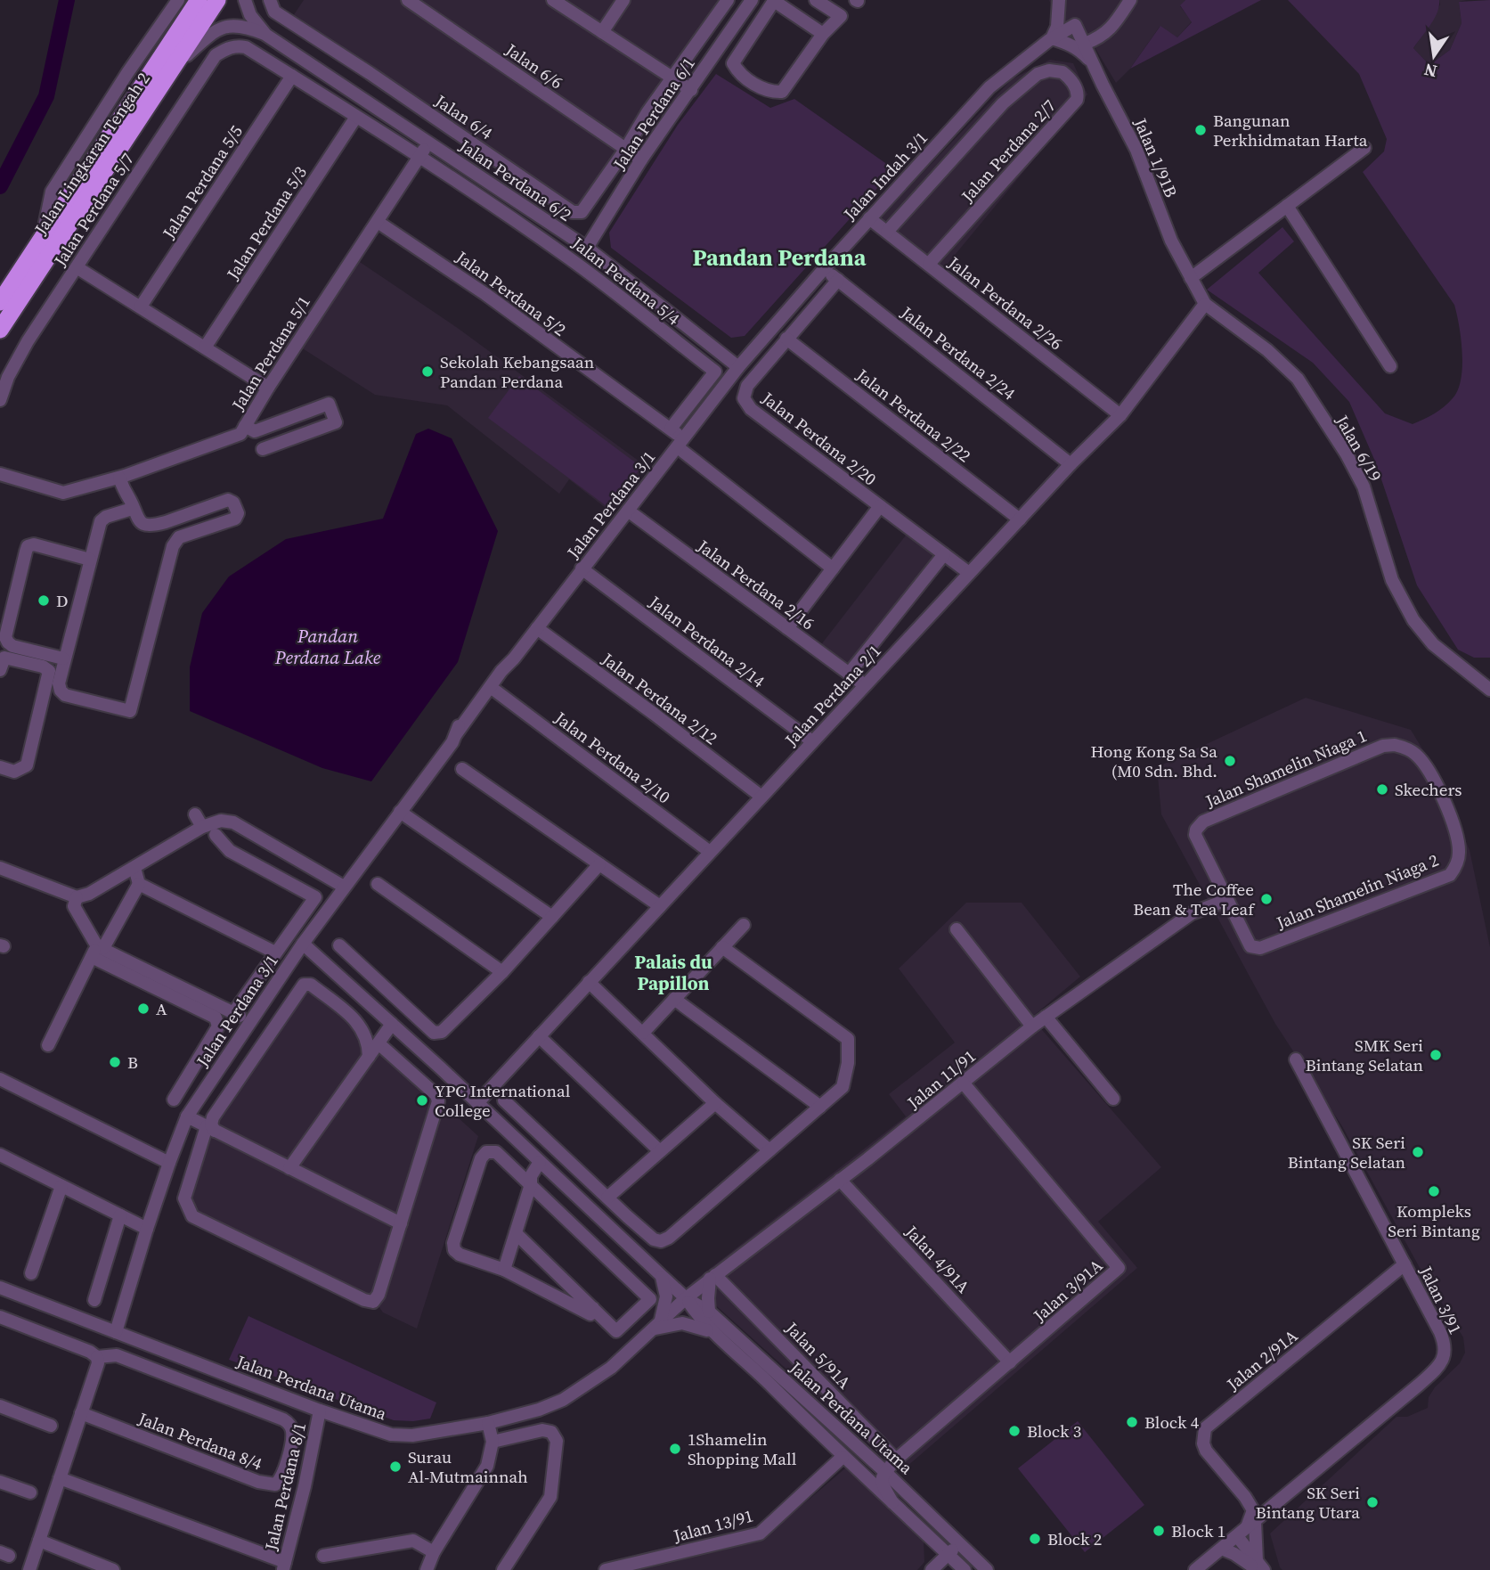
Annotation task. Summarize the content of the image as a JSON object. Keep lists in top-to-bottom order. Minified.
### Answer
{"streets":{"highway":["Jalan Lingkaran Tengah 2"],"street":["Jalan 6/6","Jalan Perdana 6/1","Jalan 6/4","Jalan Perdana 2/7","Jalan 1/91B","Jalan Indah 3/1","Jalan Perdana 6/2","Jalan Perdana 5/5","Jalan Perdana 5/7","Jalan Perdana 5/3","Jalan Perdana 5/4","Jalan Perdana 5/2","Jalan Perdana 2/26","Jalan Perdana 5/1","Jalan Perdana 2/24","Jalan Perdana 2/22","Jalan Perdana 2/20","Jalan 6/19","Jalan Perdana 3/1","Jalan Perdana 2/16","Jalan Perdana 2/14","Jalan Perdana 2/1","Jalan Perdana 2/12","Jalan Perdana 2/10","Jalan Shamelin Niaga 1","Jalan Shamelin Niaga 2","Jalan 11/91","Jalan 4/91A","Jalan 3/91A","Jalan 3/91","Jalan 5/91A","Jalan 2/91A","Jalan Perdana Utama","Jalan Perdana 8/4","Jalan Perdana 8/1","Jalan 13/91"]},"crossings":[["Jalan 6/6","Jalan Perdana 6/1"],["Jalan 6/6","Jalan 6/4"],["Jalan Perdana 6/1","Jalan Perdana 6/2"],["Jalan Perdana 2/7","Jalan Perdana 2/26"],["Jalan Lingkaran Tengah 2","Jalan Perdana 6/2"],["Jalan 1/91B","Jalan Indah 3/1"],["Jalan 1/91B","Jalan 6/19"],["Jalan 1/91B","Jalan Perdana 2/1"],["Jalan Indah 3/1","Jalan Perdana 6/2"],["Jalan Indah 3/1","Jalan Perdana 2/26"],["Jalan Indah 3/1","Jalan Perdana 2/24"],["Jalan Indah 3/1","Jalan Perdana 3/1"],["Jalan Perdana 6/2","Jalan Perdana 5/1"],["Jalan Perdana 6/2","Jalan Perdana 3/1"],["Jalan Perdana 5/5","Jalan Perdana 5/4"],["Jalan Perdana 5/7","Jalan Perdana 5/4"],["Jalan Perdana 5/3","Jalan Perdana 5/4"],["Jalan Perdana 5/4","Jalan Perdana 5/2"],["Jalan Perdana 5/4","Jalan Perdana 5/1"],["Jalan Perdana 5/2","Jalan Perdana 5/1"],["Jalan Perdana 5/2","Jalan Perdana 3/1"],["Jalan Perdana 2/26","Jalan Perdana 2/1"],["Jalan Perdana 2/24","Jalan Perdana 2/20"],["Jalan Perdana 2/24","Jalan Perdana 2/1"],["Jalan Perdana 2/22","Jalan Perdana 2/20"],["Jalan Perdana 2/22","Jalan Perdana 2/1"],["Jalan Perdana 2/20","Jalan Perdana 2/1"],["Jalan 6/19","Jalan Perdana 2/1"],["Jalan Perdana 3/1","Jalan Perdana 2/16"],["Jalan Perdana 3/1","Jalan Perdana 2/14"],["Jalan Perdana 3/1","Jalan Perdana 2/12"],["Jalan Perdana 3/1","Jalan Perdana 2/10"],["Jalan Perdana 3/1","Jalan Perdana Utama"],["Jalan Perdana 2/16","Jalan Perdana 2/1"],["Jalan Perdana 2/14","Jalan Perdana 2/1"],["Jalan Perdana 2/1","Jalan Perdana 2/12"],["Jalan Perdana 2/1","Jalan Perdana 2/10"],["Jalan Perdana 2/1","Jalan Perdana Utama"],["Jalan Shamelin Niaga 1","Jalan Shamelin Niaga 2"],["Jalan Shamelin Niaga 1","Jalan 11/91"],["Jalan Shamelin Niaga 2","Jalan 11/91"],["Jalan 11/91","Jalan 4/91A"],["Jalan 11/91","Jalan 3/91A"],["Jalan 11/91","Jalan 5/91A"],["Jalan 11/91","Jalan Perdana Utama"],["Jalan 4/91A","Jalan 3/91A"],["Jalan 3/91A","Jalan 5/91A"],["Jalan 3/91A","Jalan Perdana Utama"],["Jalan 3/91","Jalan 2/91A"],["Jalan Perdana Utama","Jalan Perdana 8/1"],["Jalan Perdana Utama","Jalan 13/91"]],"districts":["Pandan Perdana","Palais du Papillon"],"water":["Pandan Perdana Lake"],"places":["Bangunan Perkhidmatan Harta","Sekolah Kebangsaan Pandan Perdana","D","Hong Kong Sa Sa (M0 Sdn. Bhd.","Skechers","The Coffee Bean & Tea Leaf","A","SMK Seri Bintang Selatan","B","YPC International College","SK Seri Bintang Selatan","Kompleks Seri Bintang","Block 4","Block 3","1Shamelin Shopping Mall","Surau Al-Mutmainnah","SK Seri Bintang Utara","Block 1","Block 2"],"north":"bottom"}
